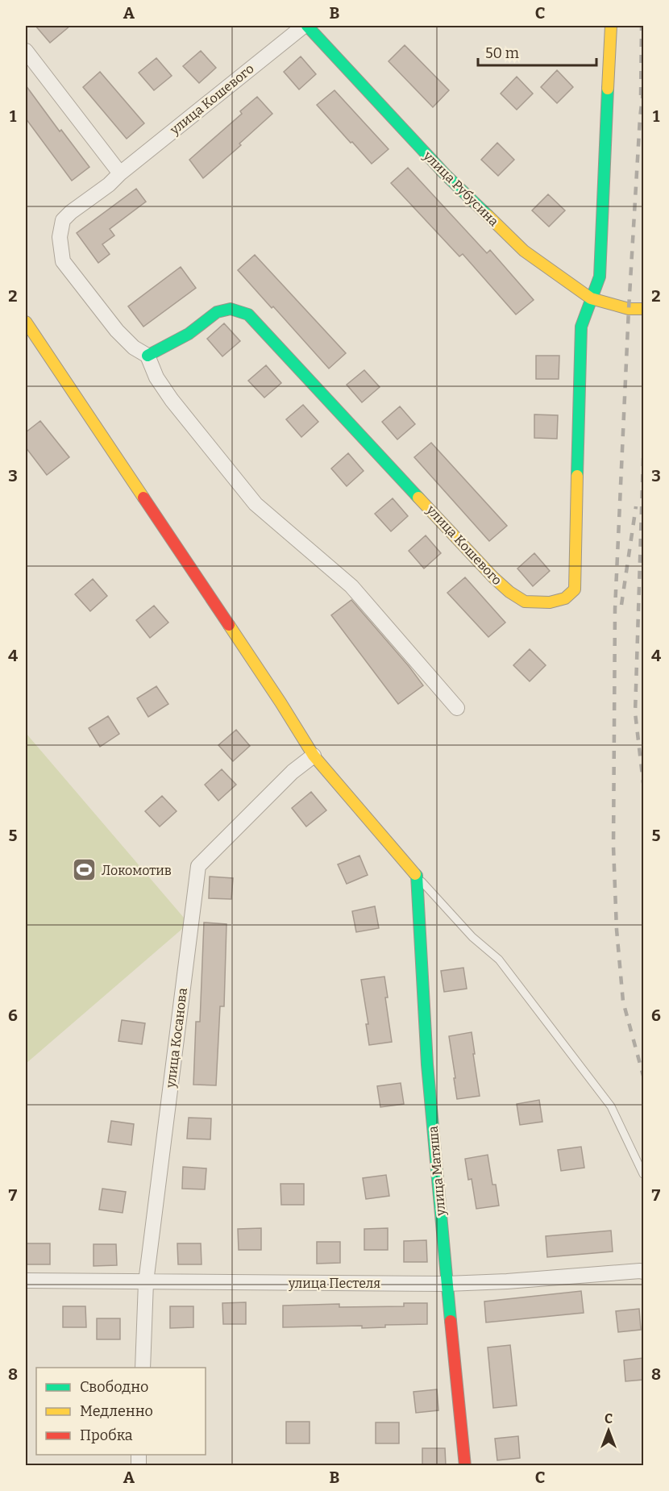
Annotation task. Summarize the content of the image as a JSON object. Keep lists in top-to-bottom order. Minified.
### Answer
{"streets":{"street":["улица Кошевого","улица Рубусина","улица Косанова","улица Матяша","улица Пестеля"]},"crossings":[["улица Кошевого","улица Рубусина"],["улица Косанова","улица Пестеля"],["улица Матяша","улица Пестеля"]],"places":{"sports":["Локомотив"]},"legend":["Свободно","Медленно","Пробка"],"scale_bar":"50 m","north":"top","grid":{"columns":["A","B","C"],"rows":["1","2","3","4","5","6","7","8"]}}
